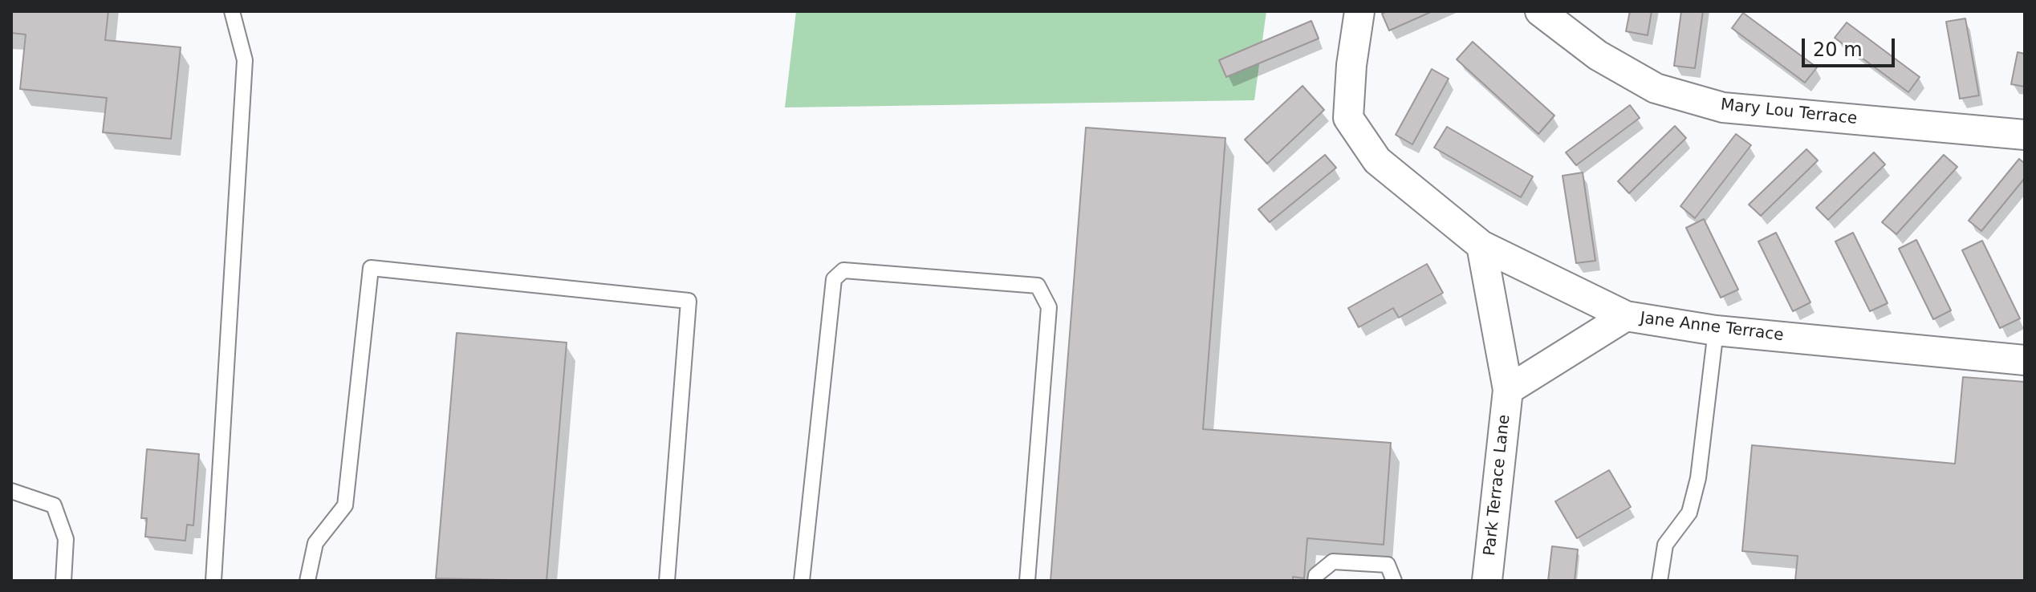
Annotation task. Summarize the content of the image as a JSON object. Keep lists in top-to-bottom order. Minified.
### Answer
{"streets":{"street":["Mary Lou Terrace","Jane Anne Terrace","Park Terrace Lane"]},"crossings":[["Jane Anne Terrace","Park Terrace Lane"]],"scale_bar":"20 m"}
